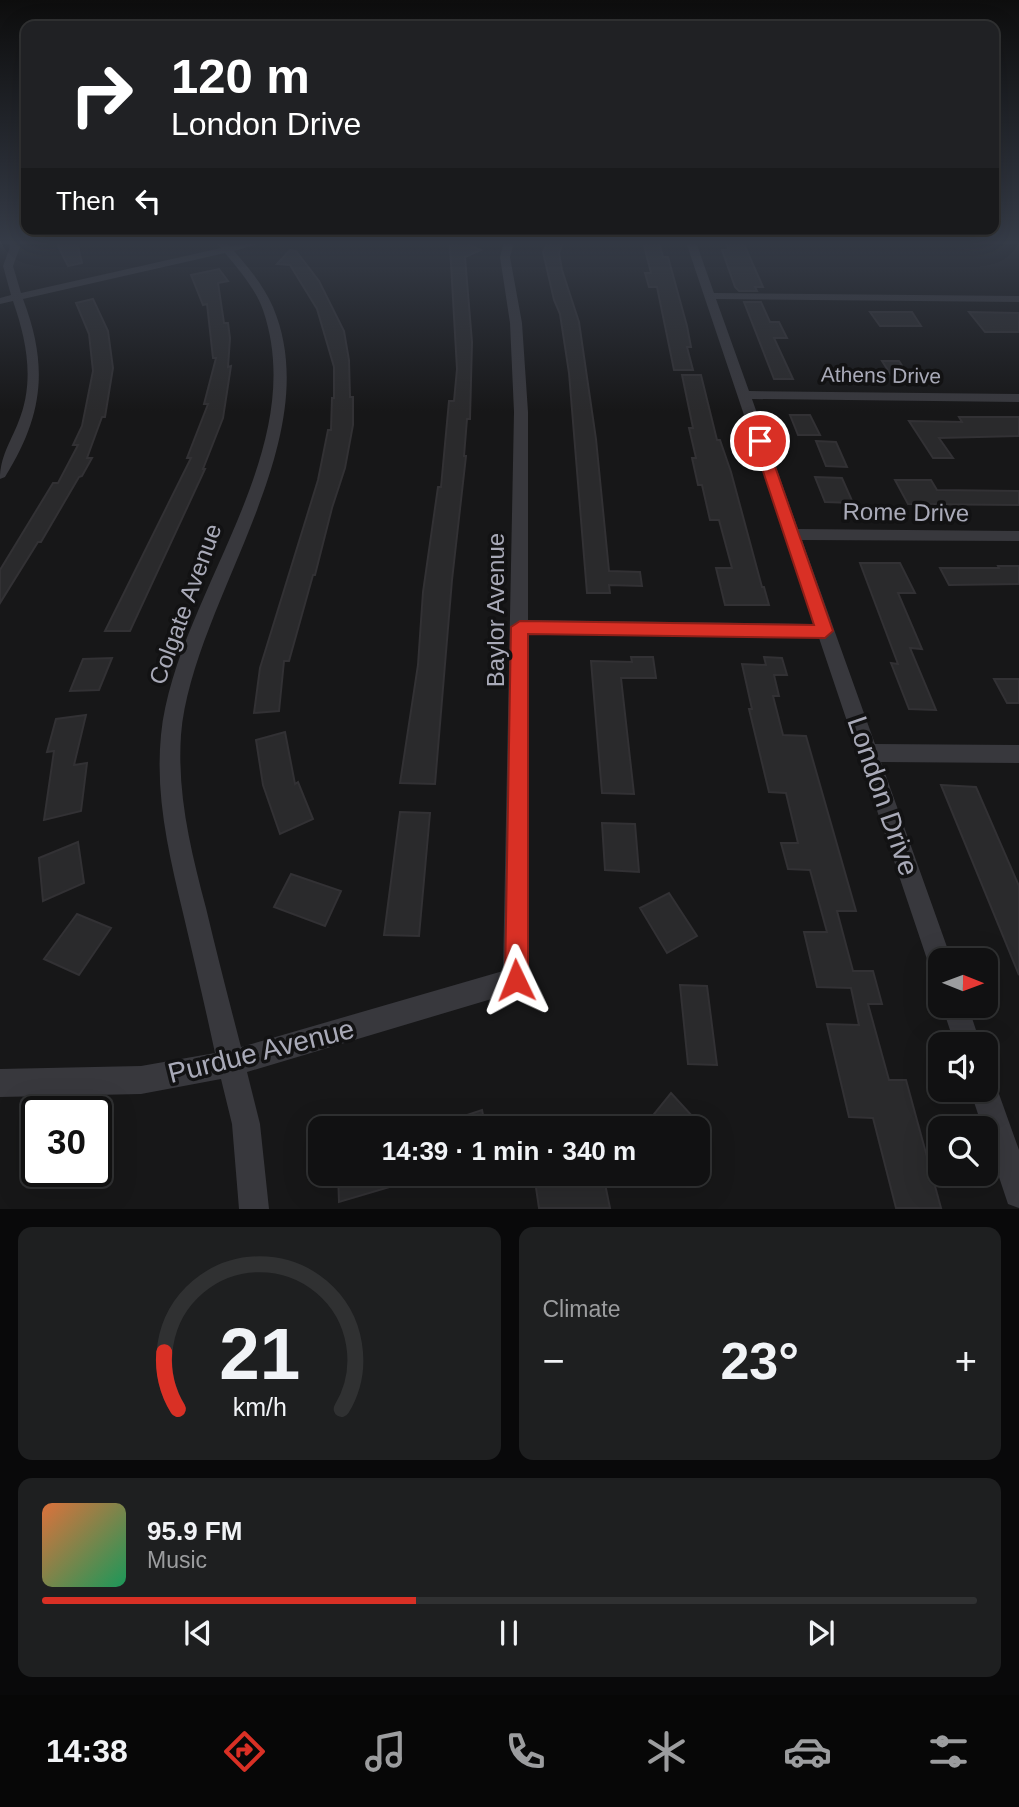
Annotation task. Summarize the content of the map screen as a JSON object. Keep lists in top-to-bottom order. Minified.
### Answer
{"streets":{"street":["Athens Drive","Rome Drive","Colgate Avenue","Baylor Avenue","London Drive","Purdue Avenue"]},"crossings":[["Athens Drive","London Drive"],["Rome Drive","London Drive"],["Colgate Avenue","Purdue Avenue"],["Baylor Avenue","Purdue Avenue"]],"north":"right","page":{"turn":["120 m","London Drive"],"then":"Then","limit":"30","trip":"14:39 · 1 min · 340 m","tile":"Climate","heat":["−","23°","+"],"song":["95.9 FM","Music"],"tabs":"14:38","gauge":["21","km/h"]}}
